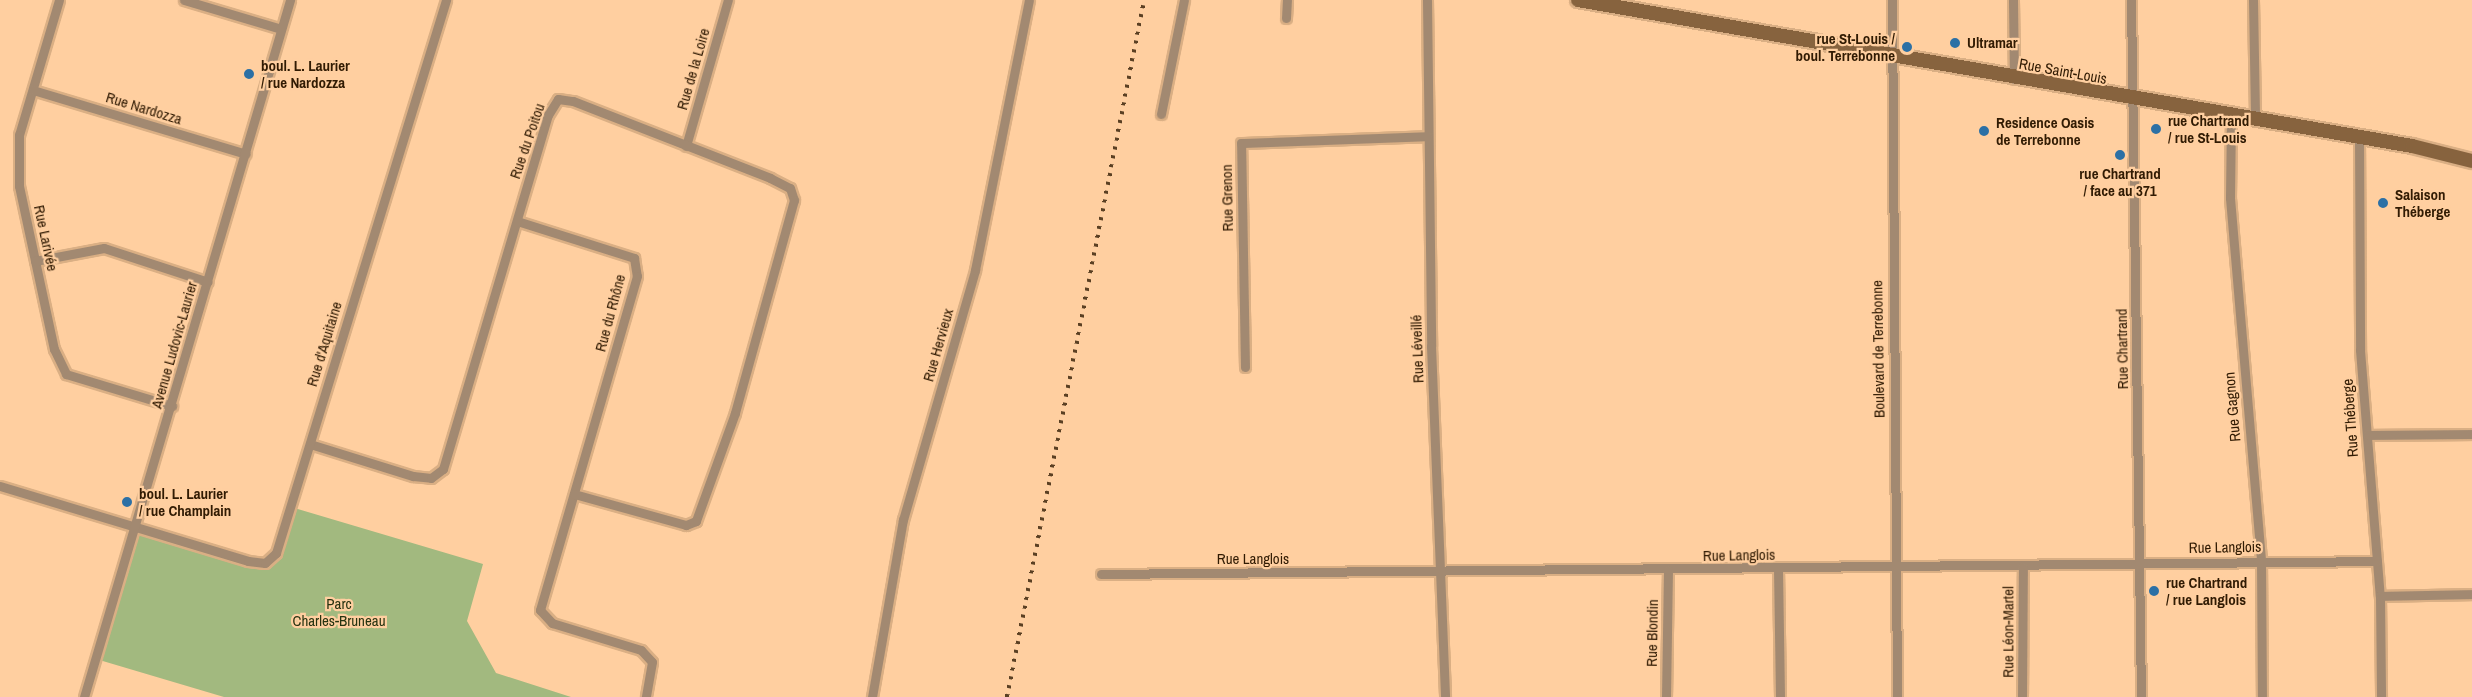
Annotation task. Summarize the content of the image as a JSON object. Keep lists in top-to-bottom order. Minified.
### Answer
{"streets":{"main road":["Rue Saint-Louis"],"street":["Rue de la Loire","Rue Nardozza","Rue du Poitou","Rue Grenon","Rue Larivée","Rue du Rhône","Rue d'Aquitaine","Avenue Ludovic-Laurier","Rue Hervieux","Rue Léveillé","Boulevard de Terrebonne","Rue Chartrand","Rue Gagnon","Rue Théberge","Rue Langlois","Rue Léon-Martel","Rue Blondin"]},"crossings":[["Rue de la Loire","Rue du Poitou"],["Rue Saint-Louis","Boulevard de Terrebonne"],["Rue Saint-Louis","Rue Chartrand"],["Rue Saint-Louis","Rue Gagnon"],["Rue Saint-Louis","Rue Théberge"],["Rue Nardozza","Rue Larivée"],["Rue Nardozza","Avenue Ludovic-Laurier"],["Rue du Poitou","Rue du Rhône"],["Rue Grenon","Rue Léveillé"],["Rue Larivée","Avenue Ludovic-Laurier"],["Rue d'Aquitaine","Avenue Ludovic-Laurier"],["Rue Léveillé","Rue Langlois"],["Boulevard de Terrebonne","Rue Langlois"],["Rue Chartrand","Rue Langlois"],["Rue Gagnon","Rue Langlois"],["Rue Théberge","Rue Langlois"],["Rue Langlois","Rue Léon-Martel"],["Rue Langlois","Rue Blondin"]],"parks":["Parc Charles-Bruneau"],"places":["Ultramar","rue St-Louis / boul. Terrebonne","boul. L. Laurier / rue Nardozza","rue Chartrand / rue St-Louis","Residence Oasis de Terrebonne","rue Chartrand / face au 371","Salaison Théberge","boul. L. Laurier / rue Champlain","rue Chartrand / rue Langlois"]}
